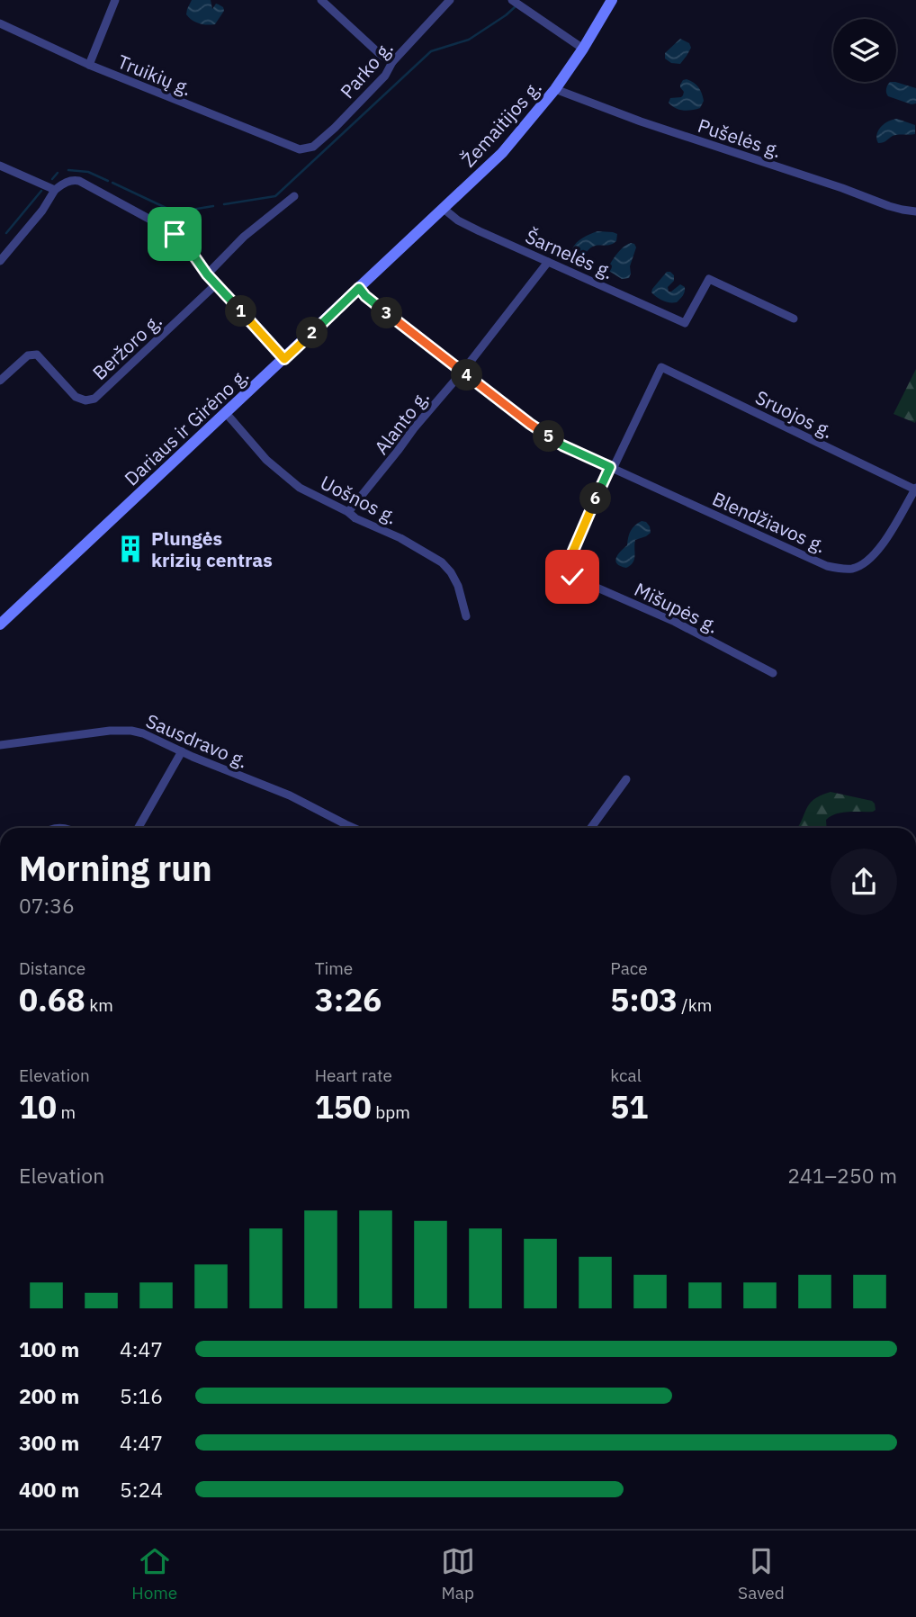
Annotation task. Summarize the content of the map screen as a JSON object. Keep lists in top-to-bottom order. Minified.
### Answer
{"streets":{"main road":["Žemaitijos g.","Dariaus ir Girėno g."],"street":["Parko g.","Truikių g.","Pušelės g.","Šarnelės g.","Beržoro g.","Sruojos g.","Alanto g.","Uošnos g.","Blendžiavos g.","Mišupės g.","Sausdravo g."]},"crossings":[["Parko g.","Truikių g."],["Žemaitijos g.","Pušelės g."],["Žemaitijos g.","Šarnelės g."],["Žemaitijos g.","Dariaus ir Girėno g."],["Šarnelės g.","Alanto g."],["Sruojos g.","Blendžiavos g."],["Sruojos g.","Mišupės g."],["Alanto g.","Uošnos g."],["Alanto g.","Blendžiavos g."],["Dariaus ir Girėno g.","Uošnos g."],["Dariaus ir Girėno g.","Blendžiavos g."],["Blendžiavos g.","Mišupės g."]],"places":{"building":["Plungės krizių centras"]},"page":{"pins":["1","3","2","4","5","6"],"heading":["Morning run","07:36"],"stats":[["Distance","0.68 km"],["Time","3:26"],["Pace","5:03 /km"],["Elevation","10 m"],["Heart rate","150 bpm"],["kcal","51"]],"chart":["Elevation","241–250 m"],"list":[{"name":"100 m","note":"4:47"},{"name":"200 m","note":"5:16"},{"name":"300 m","note":"4:47"},{"name":"400 m","note":"5:24"}],"tabs":["Home","Map","Saved"]}}
